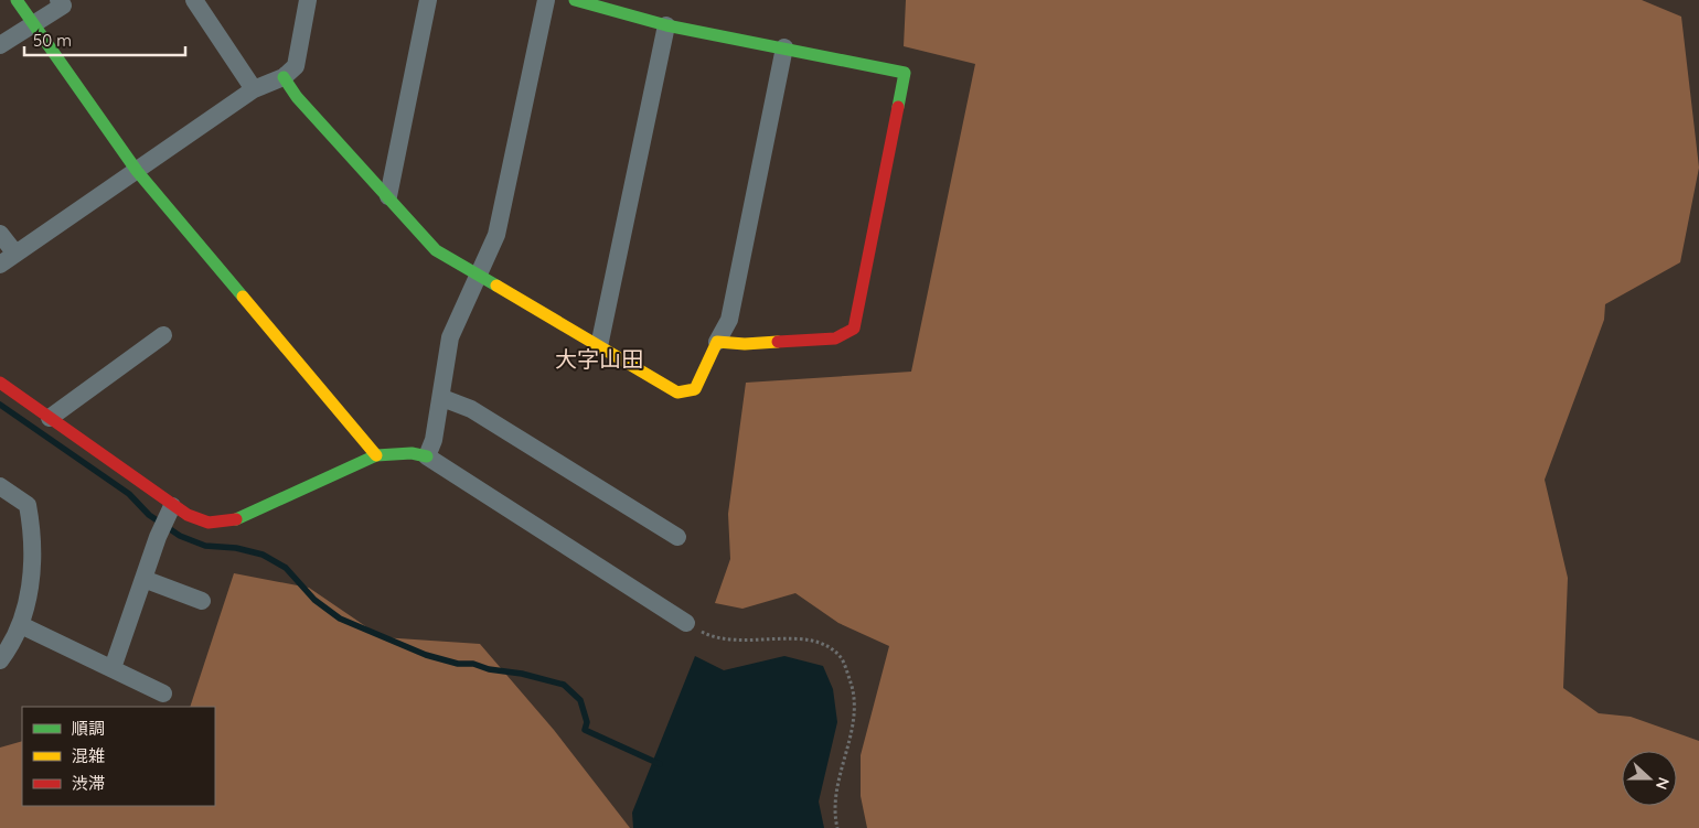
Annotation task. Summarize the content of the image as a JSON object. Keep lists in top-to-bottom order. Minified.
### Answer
{"districts":["大字山田"],"legend":["順調","混雑","渋滞"],"scale_bar":"50 m","north":"right"}
